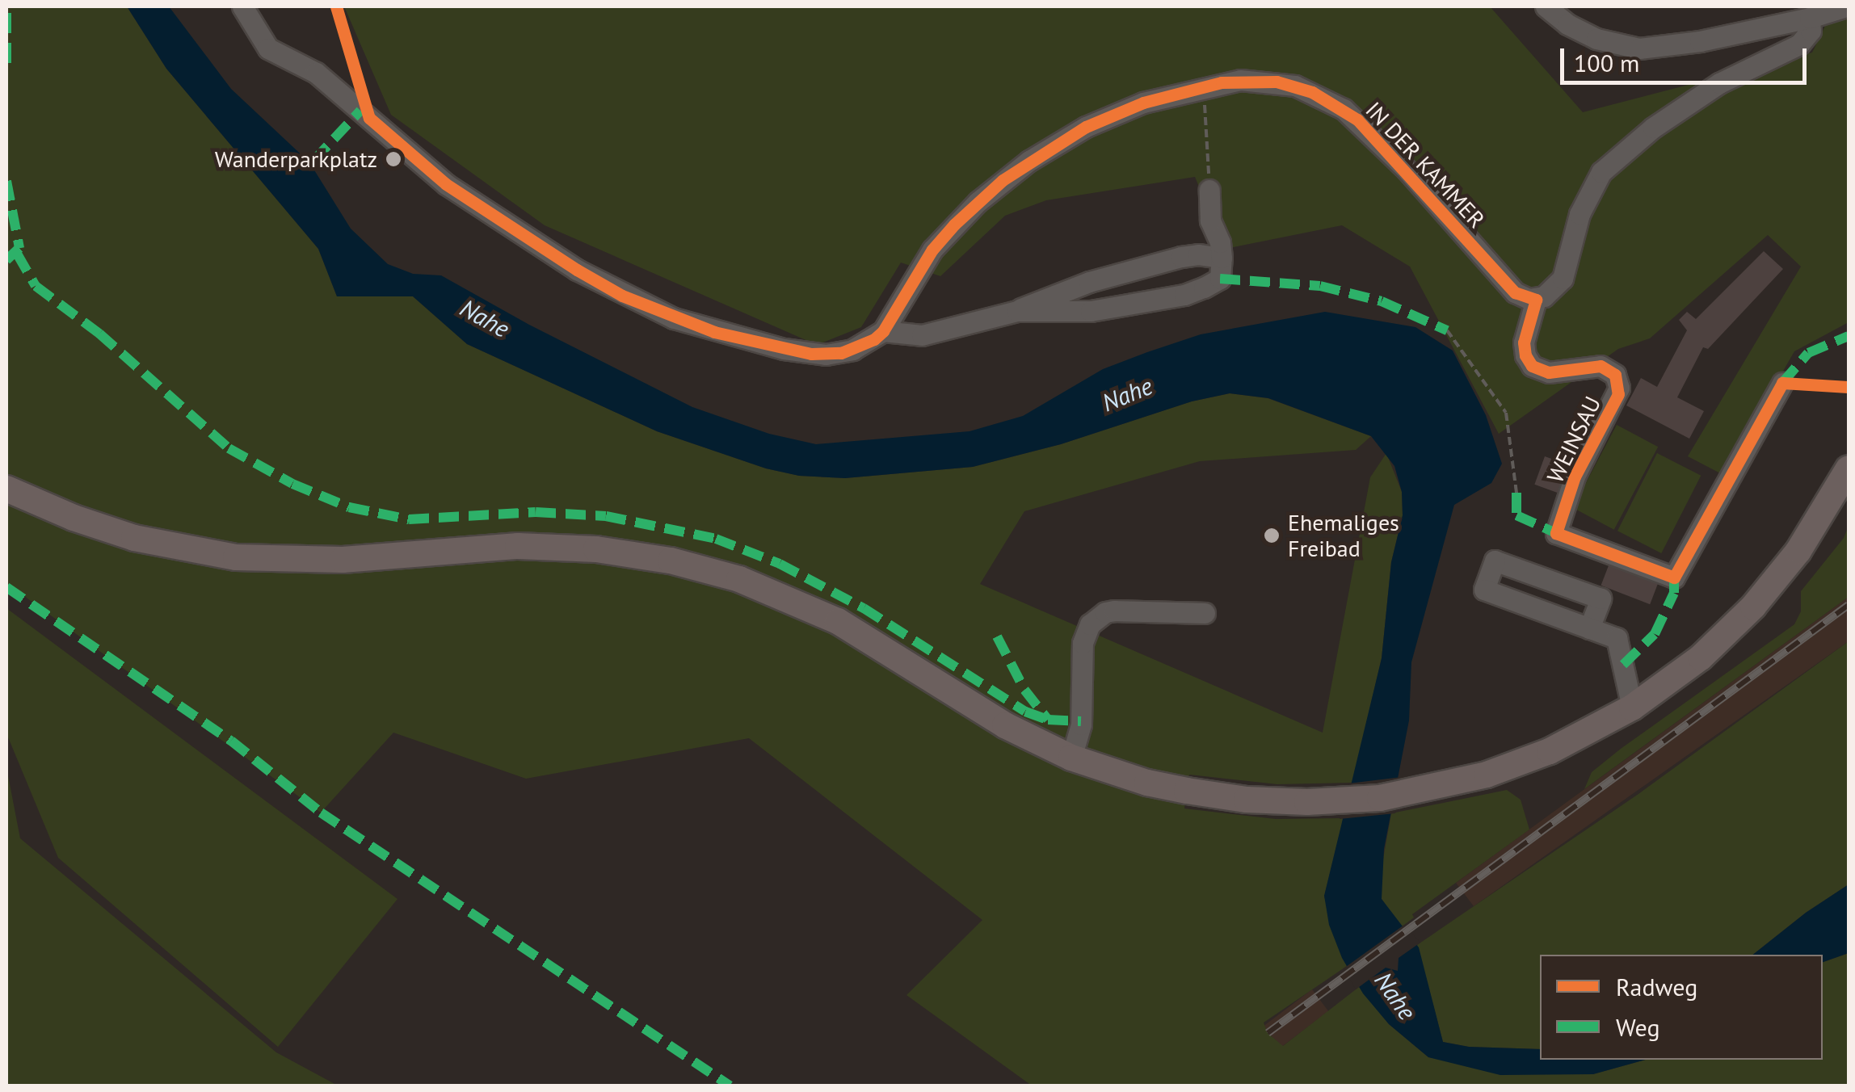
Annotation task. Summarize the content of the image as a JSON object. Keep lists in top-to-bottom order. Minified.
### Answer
{"streets":{"street":["IN DER KAMMER","WEINSAU"]},"crossings":[["IN DER KAMMER","WEINSAU"]],"water":["Nahe"],"places":["Wanderparkplatz","Ehemaliges Freibad"],"legend":["Radweg","Weg"],"scale_bar":"100 m"}
